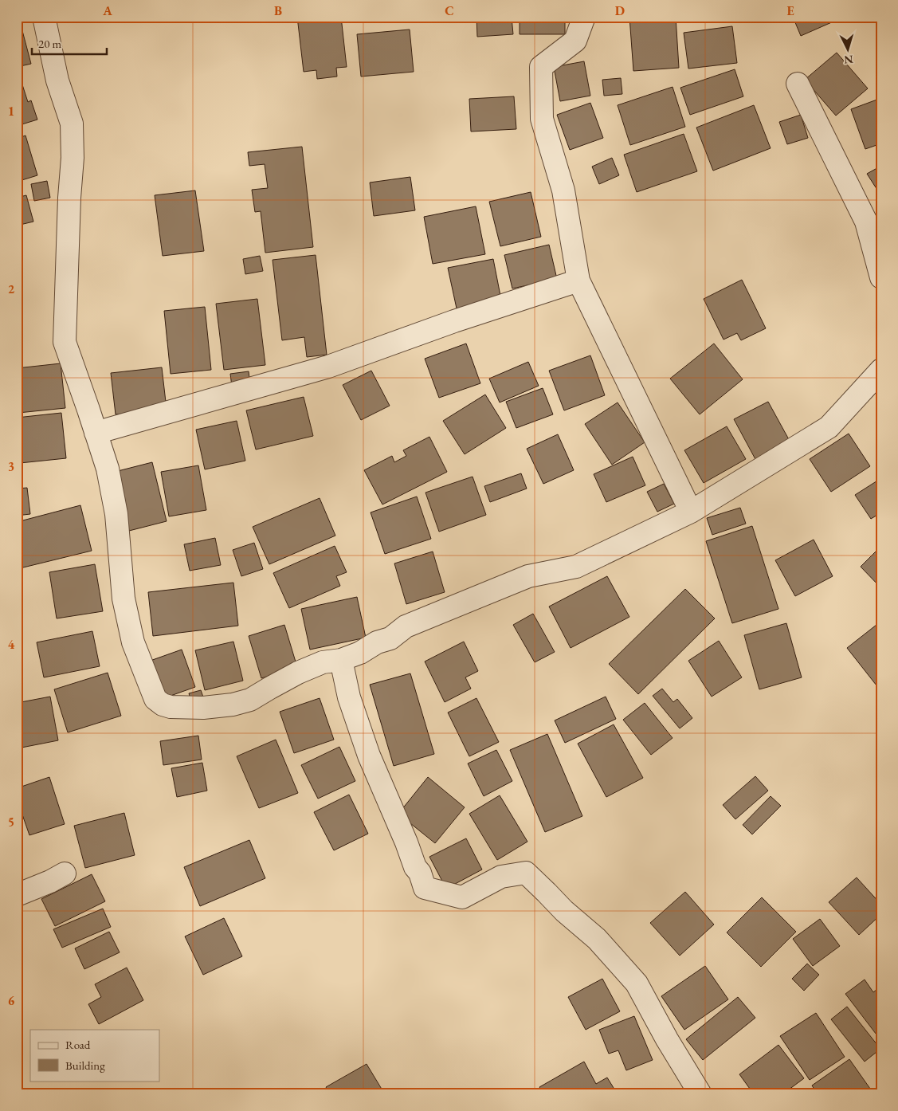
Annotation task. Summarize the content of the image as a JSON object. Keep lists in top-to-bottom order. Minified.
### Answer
{"legend":["Road","Building"],"scale_bar":"20 m","north":"bottom","grid":{"columns":["A","B","C","D","E"],"rows":["1","2","3","4","5","6"]}}
